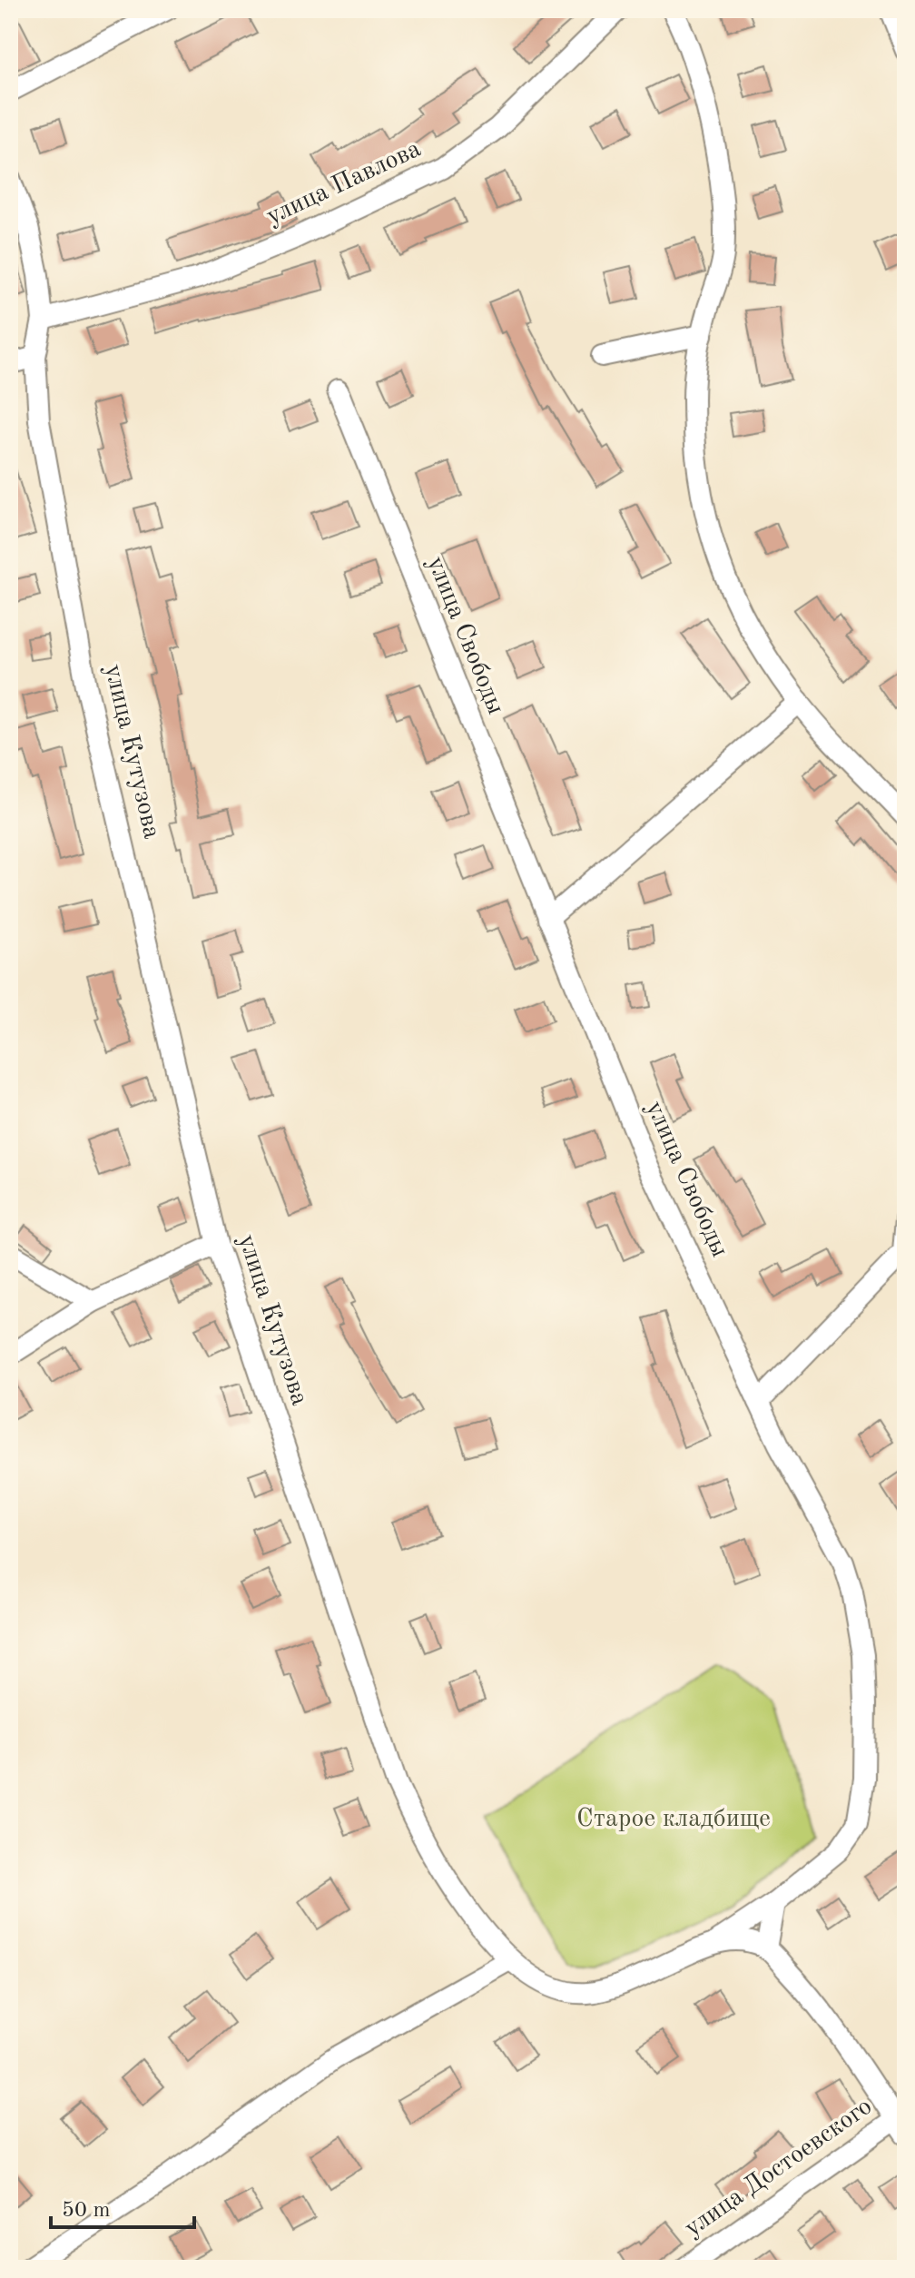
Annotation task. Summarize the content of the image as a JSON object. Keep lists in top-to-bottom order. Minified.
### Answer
{"streets":{"street":["улица Павлова","улица Свободы","улица Кутузова","улица Достоевского"]},"crossings":[["улица Павлова","улица Кутузова"],["улица Свободы","улица Кутузова"]],"parks":["Старое кладбище"],"scale_bar":"50 m"}
